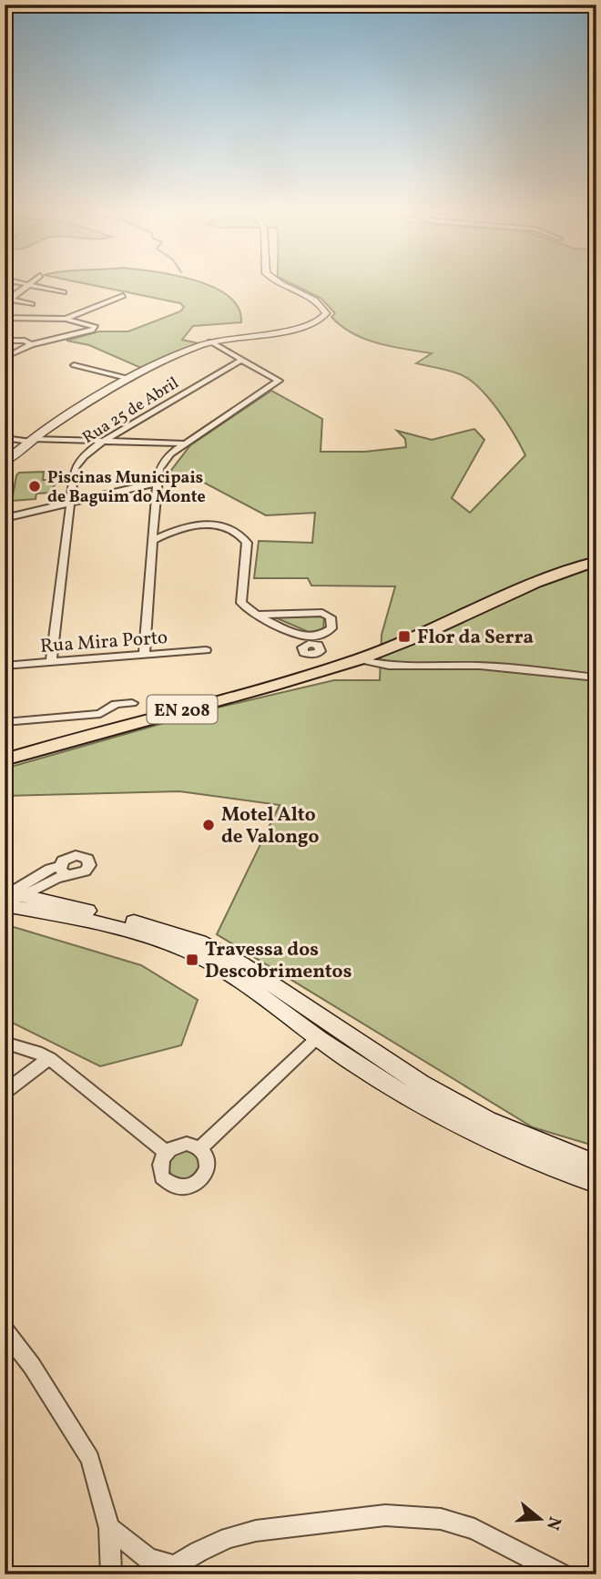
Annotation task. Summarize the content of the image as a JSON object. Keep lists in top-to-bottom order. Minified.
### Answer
{"streets":{"main road":["EN 208"],"street":["Rua 25 de Abril","Rua Mira Porto"]},"crossings":[["Rua 25 de Abril","Rua Mira Porto"]],"places":{"other":["Piscinas Municipais de Baguim do Monte","Motel Alto de Valongo"],"transit":["Flor da Serra","Travessa dos Descobrimentos"]},"north":"right"}
